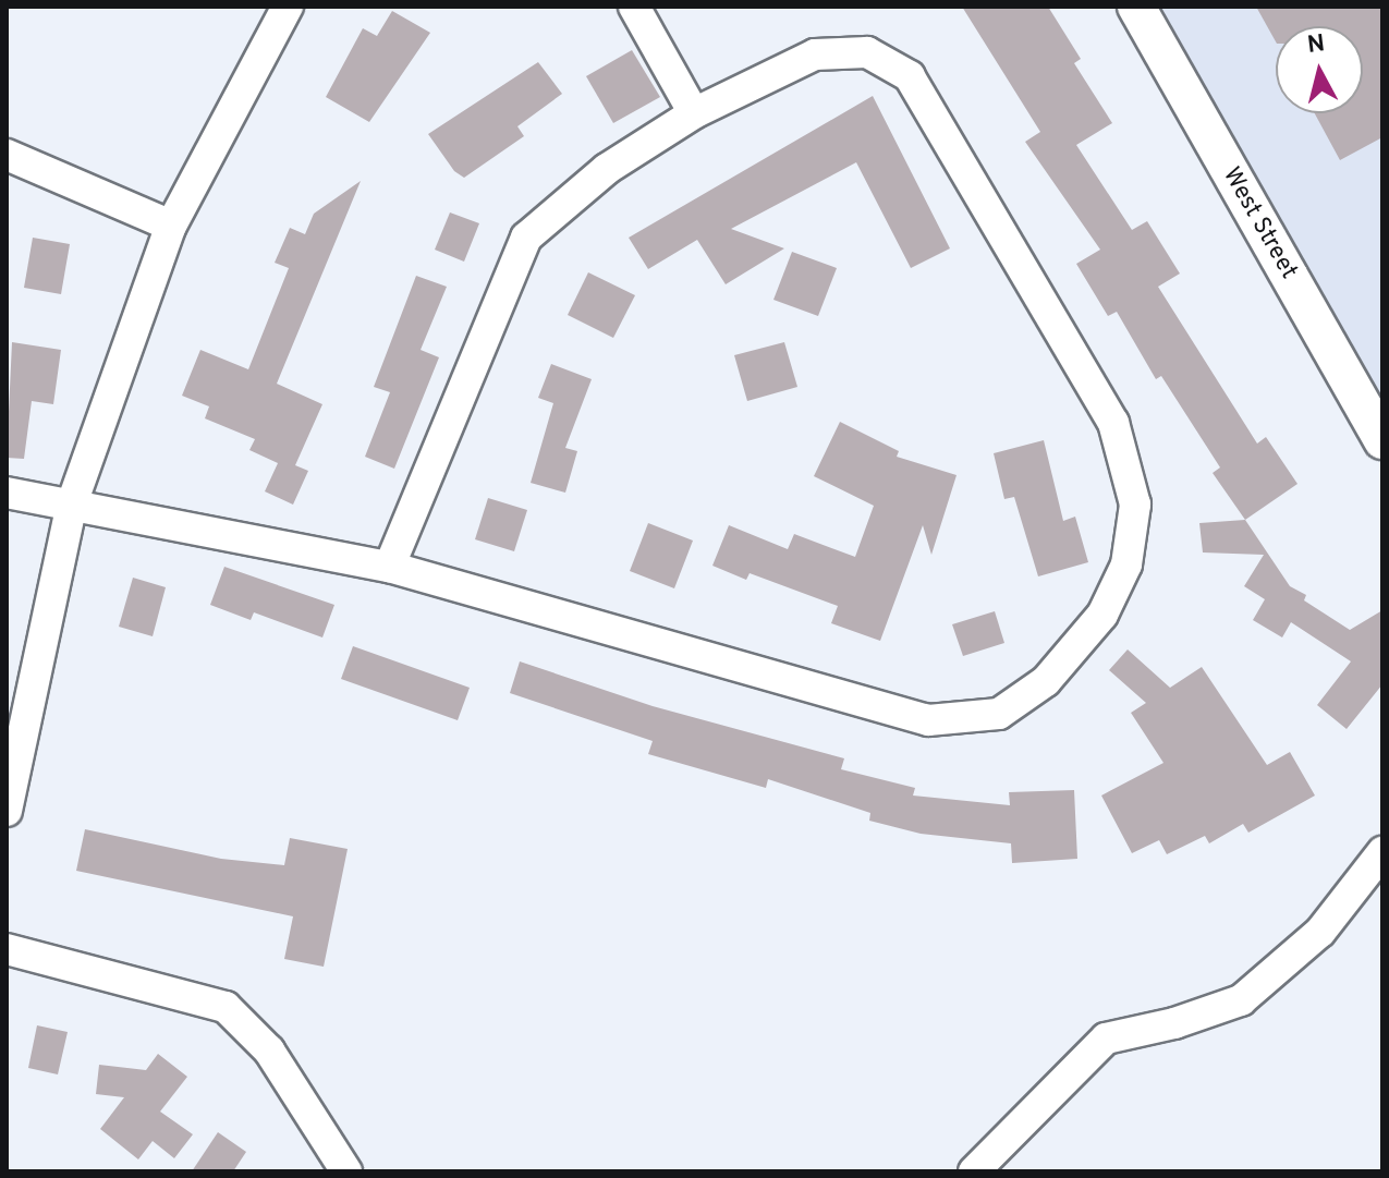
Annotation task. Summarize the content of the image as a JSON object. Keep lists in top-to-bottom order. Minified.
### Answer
{"streets":{"street":["West Street"]},"north":"top"}
